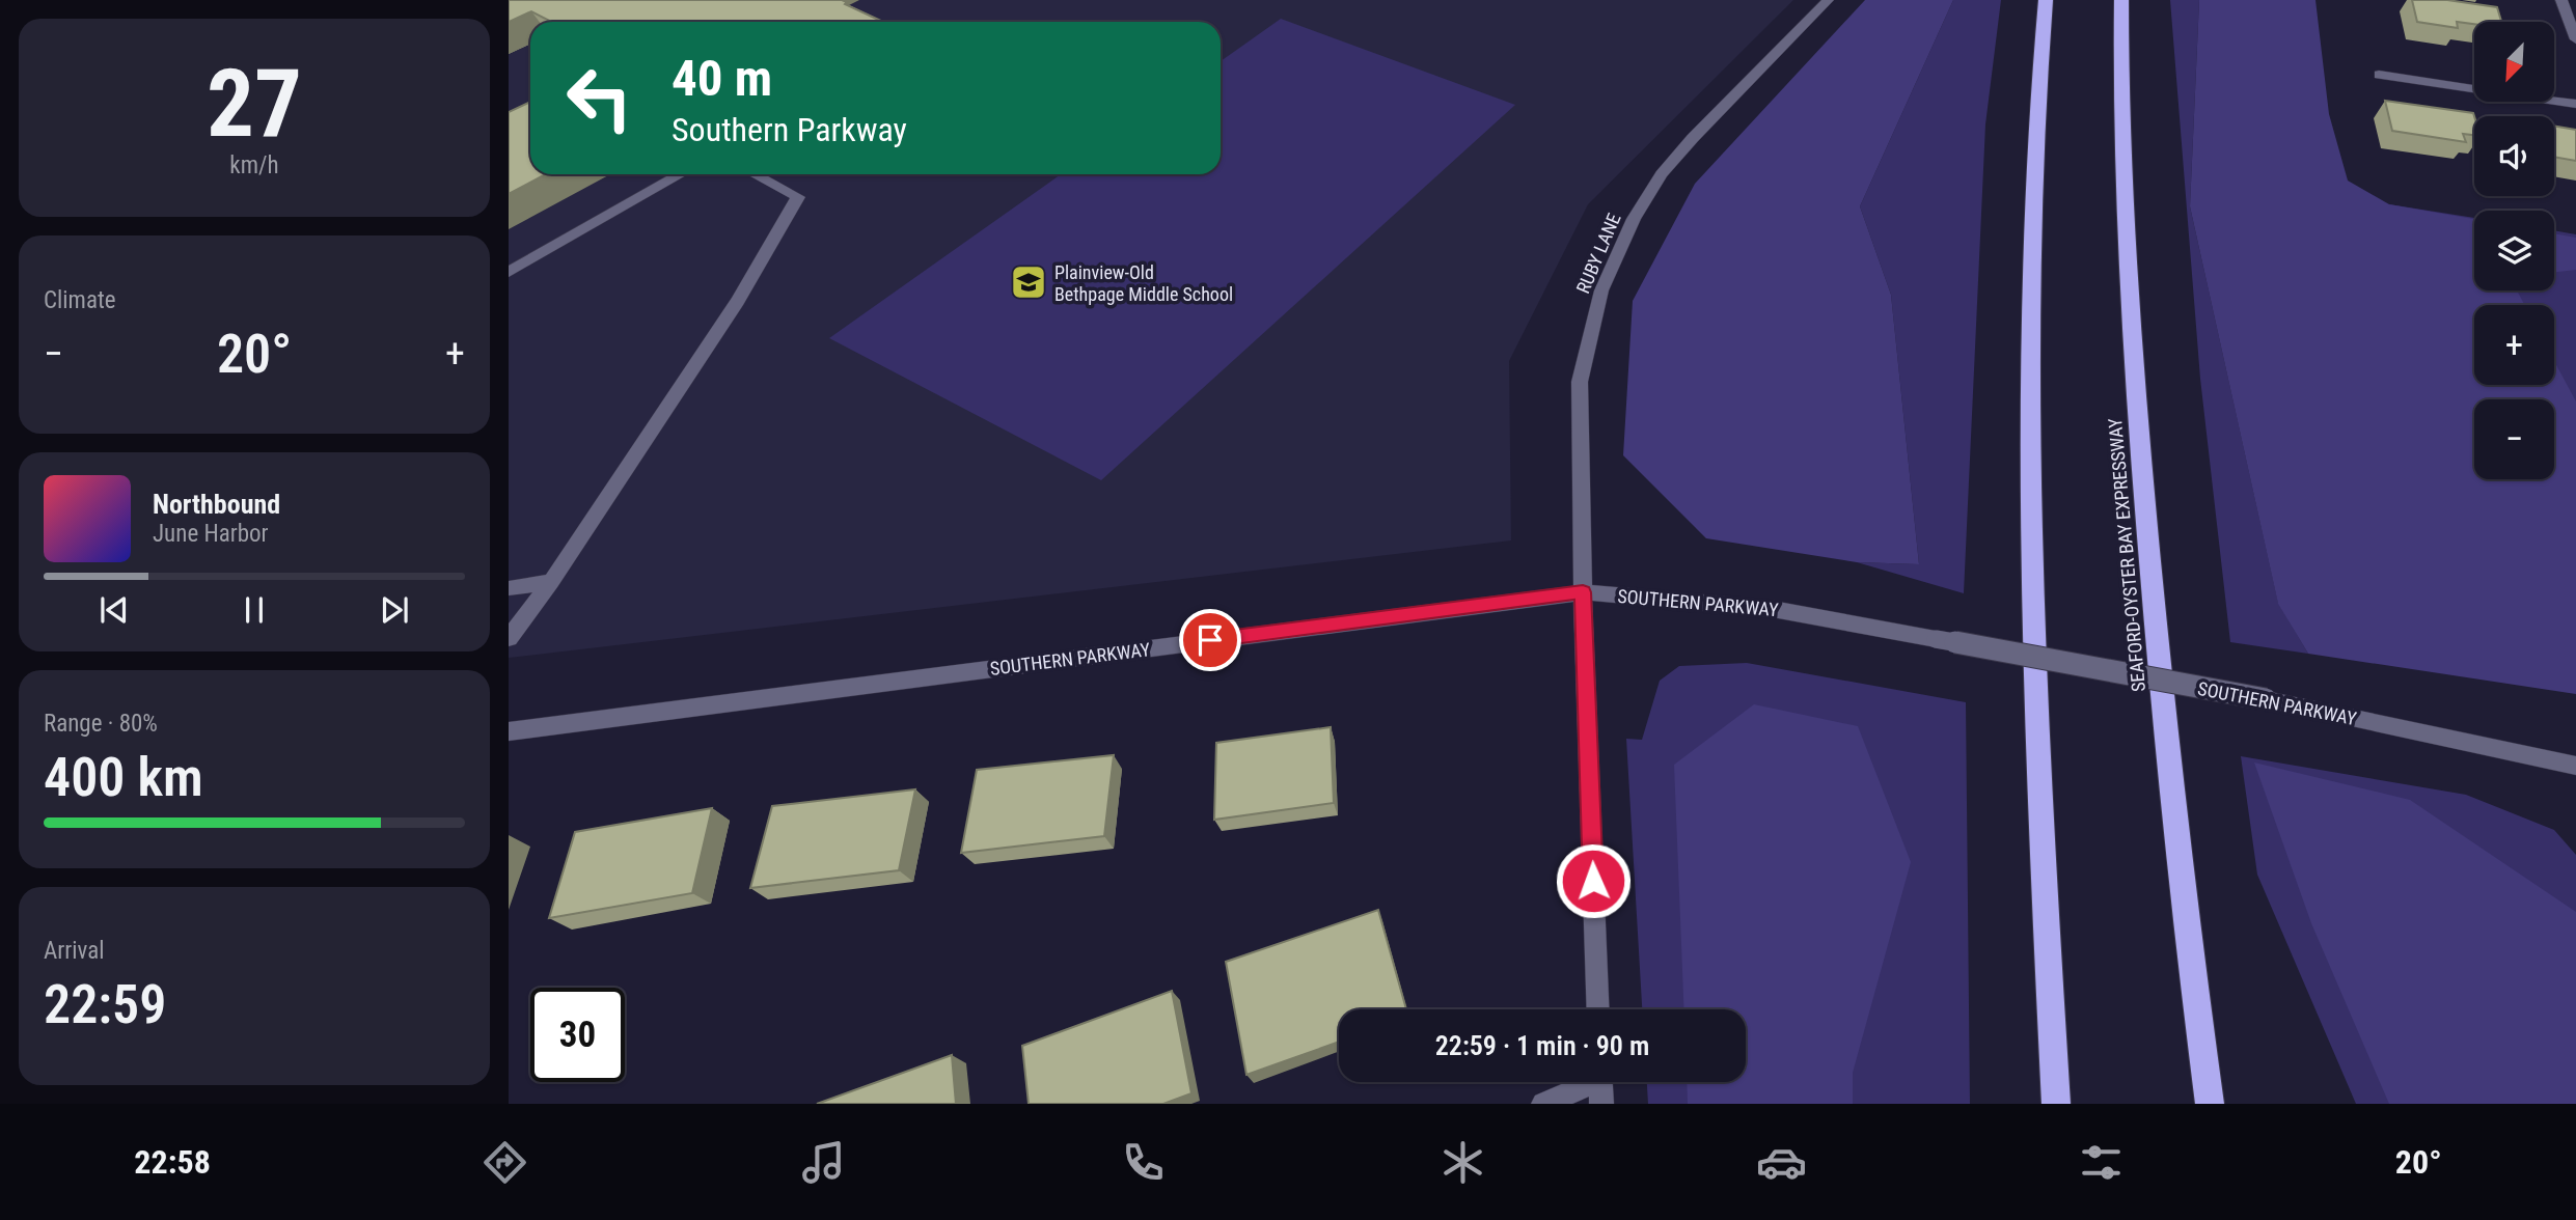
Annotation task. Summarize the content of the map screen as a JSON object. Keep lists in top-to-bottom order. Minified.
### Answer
{"streets":{"highway":["SEAFORD-OYSTER BAY EXPRESSWAY"],"street":["RUBY LANE","SOUTHERN PARKWAY"]},"crossings":[["RUBY LANE","SOUTHERN PARKWAY"]],"places":{"school or university":["Plainview-Old Bethpage Middle School"]},"north":"bottom left","page":{"tile":[["27","km/h"],"Climate",["Range · 80%","400 km"],["Arrival","22:59"]],"map_buttons":["+","−"],"turn":["40 m","Southern Parkway"],"heat":["−","20°","+"],"song":["Northbound","June Harbor"],"limit":"30","trip":"22:59 · 1 min · 90 m","tabs":["22:58","20°"]}}
